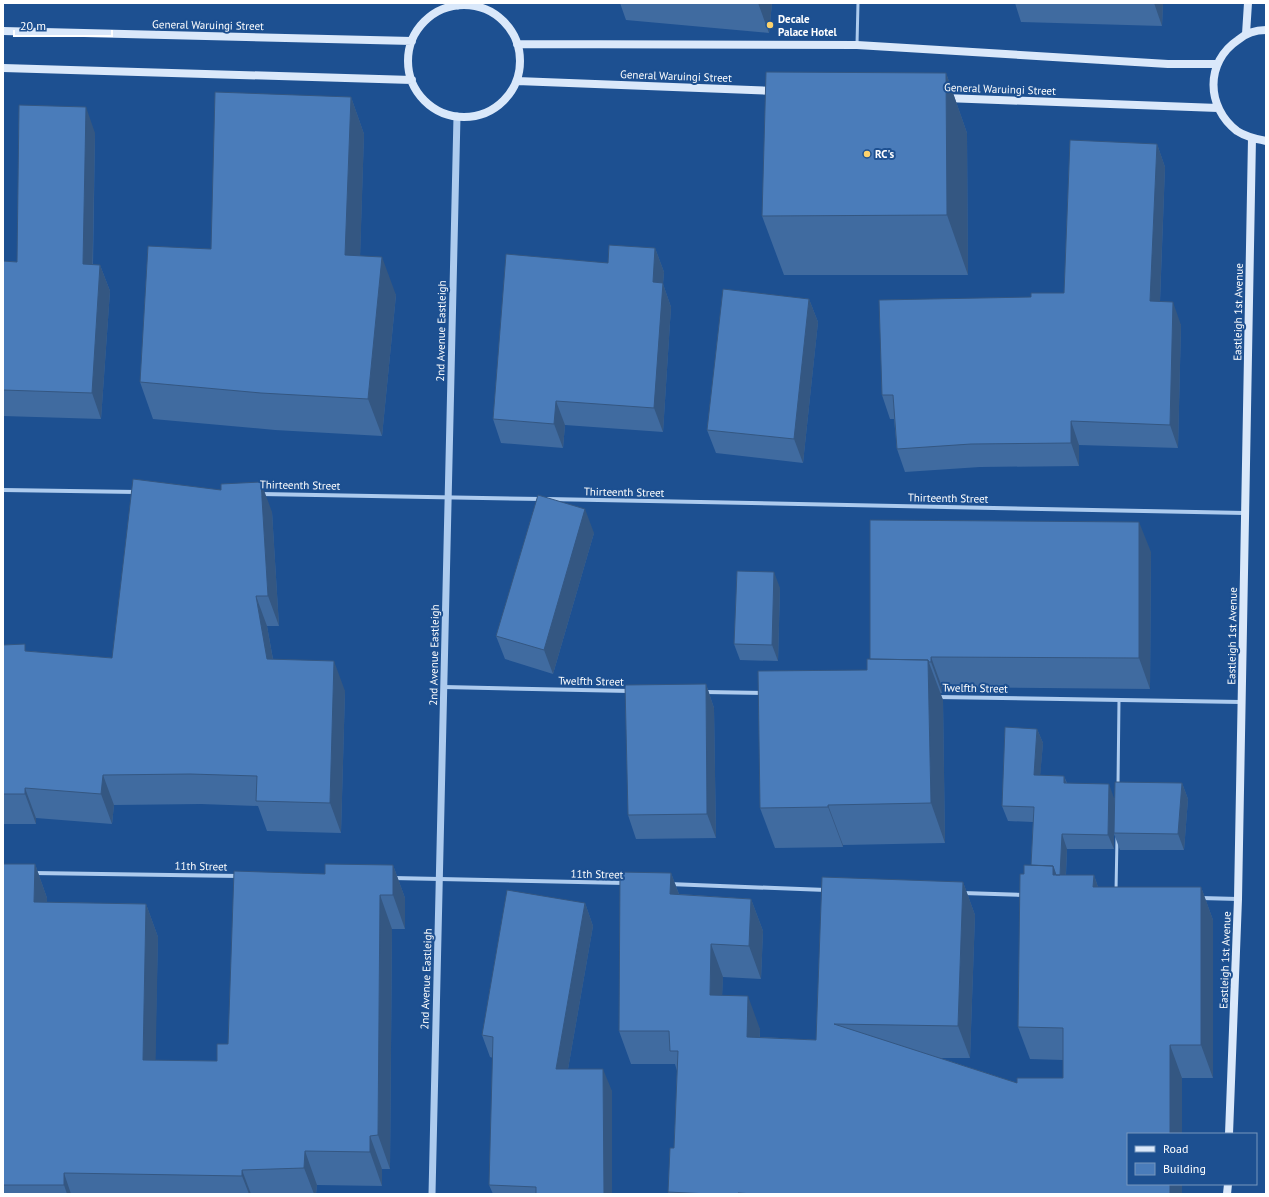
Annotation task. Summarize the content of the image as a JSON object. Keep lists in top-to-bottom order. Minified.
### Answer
{"streets":{"main road":["General Waruingi Street","Eastleigh 1st Avenue"],"street":["2nd Avenue Eastleigh","Thirteenth Street","Twelfth Street","11th Street"]},"crossings":[["General Waruingi Street","2nd Avenue Eastleigh"],["Eastleigh 1st Avenue","Thirteenth Street"],["Eastleigh 1st Avenue","Twelfth Street"],["2nd Avenue Eastleigh","Thirteenth Street"],["2nd Avenue Eastleigh","Twelfth Street"],["2nd Avenue Eastleigh","11th Street"]],"places":["Decale Palace Hotel","RC's"],"legend":["Road","Building"],"scale_bar":"20 m"}
